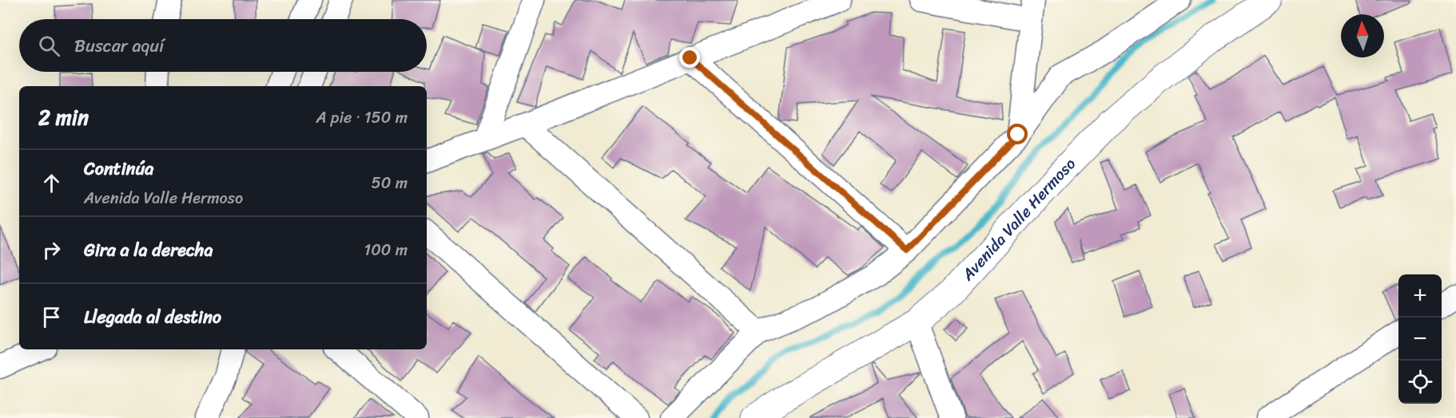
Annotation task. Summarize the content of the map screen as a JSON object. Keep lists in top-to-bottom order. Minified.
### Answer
{"streets":{"street":["Avenida Valle Hermoso"]},"north":"top","page":{"search":"Buscar aquí","heading":["2 min","A pie · 150 m"],"list":[["Continúa","Avenida Valle Hermoso","50 m"],["Gira a la derecha","100 m"],"Llegada al destino"],"map_buttons":["+","−"]}}
